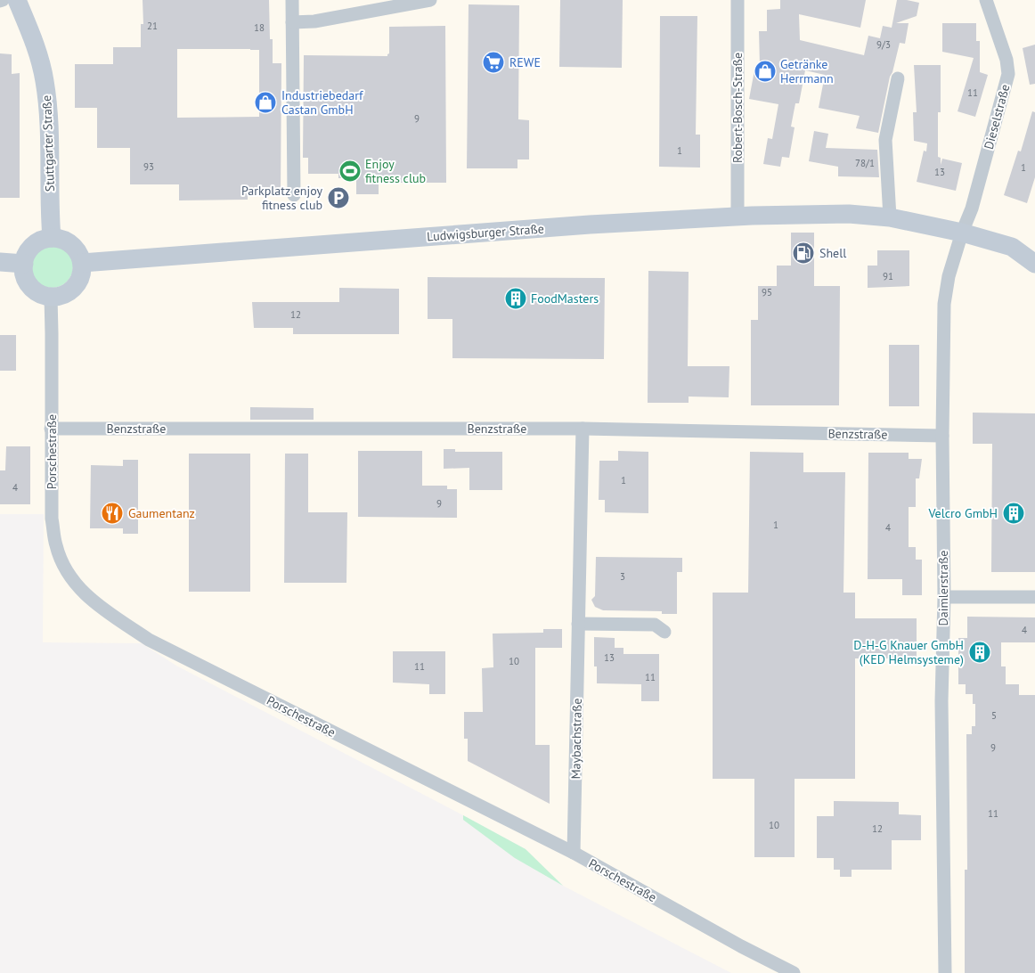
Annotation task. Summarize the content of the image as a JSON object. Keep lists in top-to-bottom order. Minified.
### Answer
{"streets":{"main road":["Stuttgarter Straße","Ludwigsburger Straße"],"street":["Robert-Bosch-Straße","Dieselstraße","Benzstraße","Porschestraße","Daimlerstraße","Maybachstraße"]},"crossings":[["Robert-Bosch-Straße","Ludwigsburger Straße"],["Dieselstraße","Ludwigsburger Straße"],["Dieselstraße","Daimlerstraße"],["Stuttgarter Straße","Ludwigsburger Straße"],["Stuttgarter Straße","Porschestraße"],["Ludwigsburger Straße","Porschestraße"],["Ludwigsburger Straße","Daimlerstraße"],["Benzstraße","Porschestraße"],["Benzstraße","Daimlerstraße"],["Benzstraße","Maybachstraße"],["Porschestraße","Maybachstraße"]],"places":{"supermarket":["REWE"],"shop":["Getränke Herrmann","Industriebedarf Castan GmbH"],"sports":["Enjoy fitness club"],"parking":["Parkplatz enjoy fitness club"],"fuel station":["Shell"],"building":["FoodMasters","Velcro GmbH","D-H-G Knauer GmbH (KED Helmsysteme)"],"restaurant":["Gaumentanz"]},"house_numbers":["21","18","9/3","11","9","1","78/1","93","1","13","91","95","12","1","4","9","1","4","3","4","13","10","11","11","5","9","11","10","12"]}
